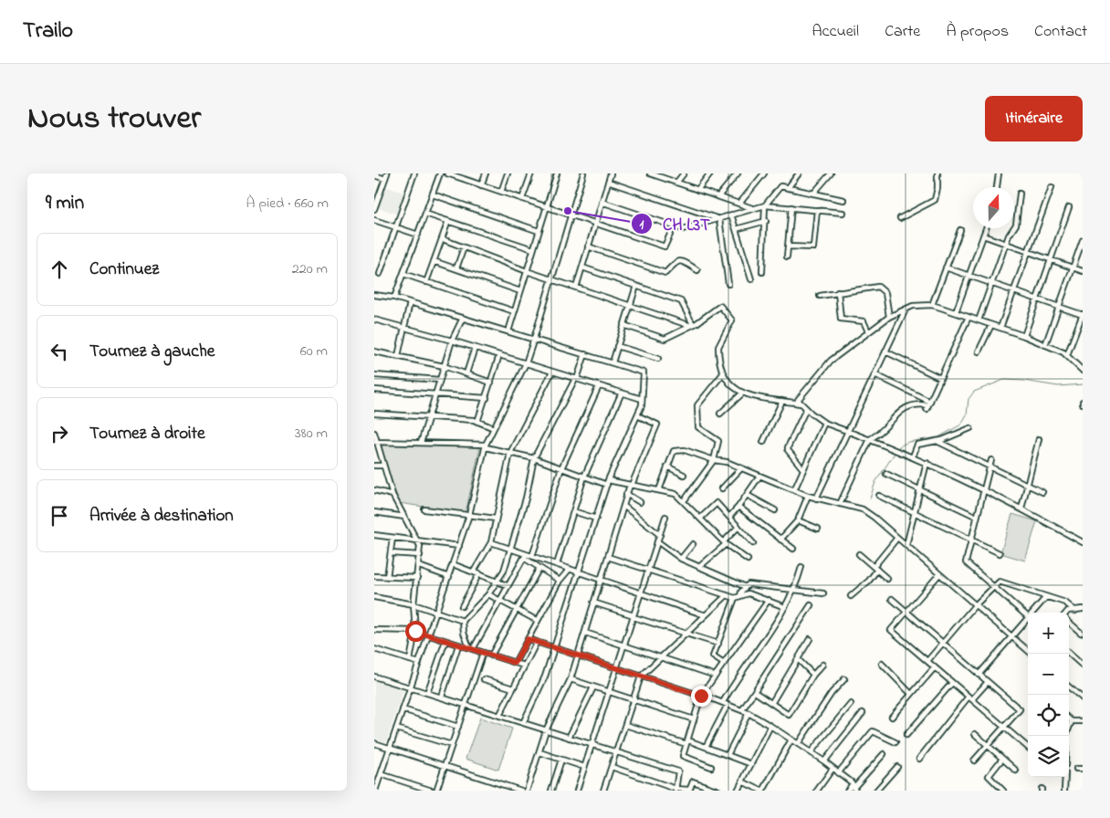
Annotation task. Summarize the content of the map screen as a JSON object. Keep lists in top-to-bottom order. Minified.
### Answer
{"places":["CH L3T"],"north":"top","page":{"header":"Trailo","nav":["Accueil","Carte","À propos","Contact"],"title":"Nous trouver","buttons":"Itinéraire","heading":["9 min","À pied · 660 m"],"list":[["Continuez","220 m"],["Tournez à gauche","60 m"],["Tournez à droite","380 m"],"Arrivée à destination"],"map_buttons":["+","−"]}}
